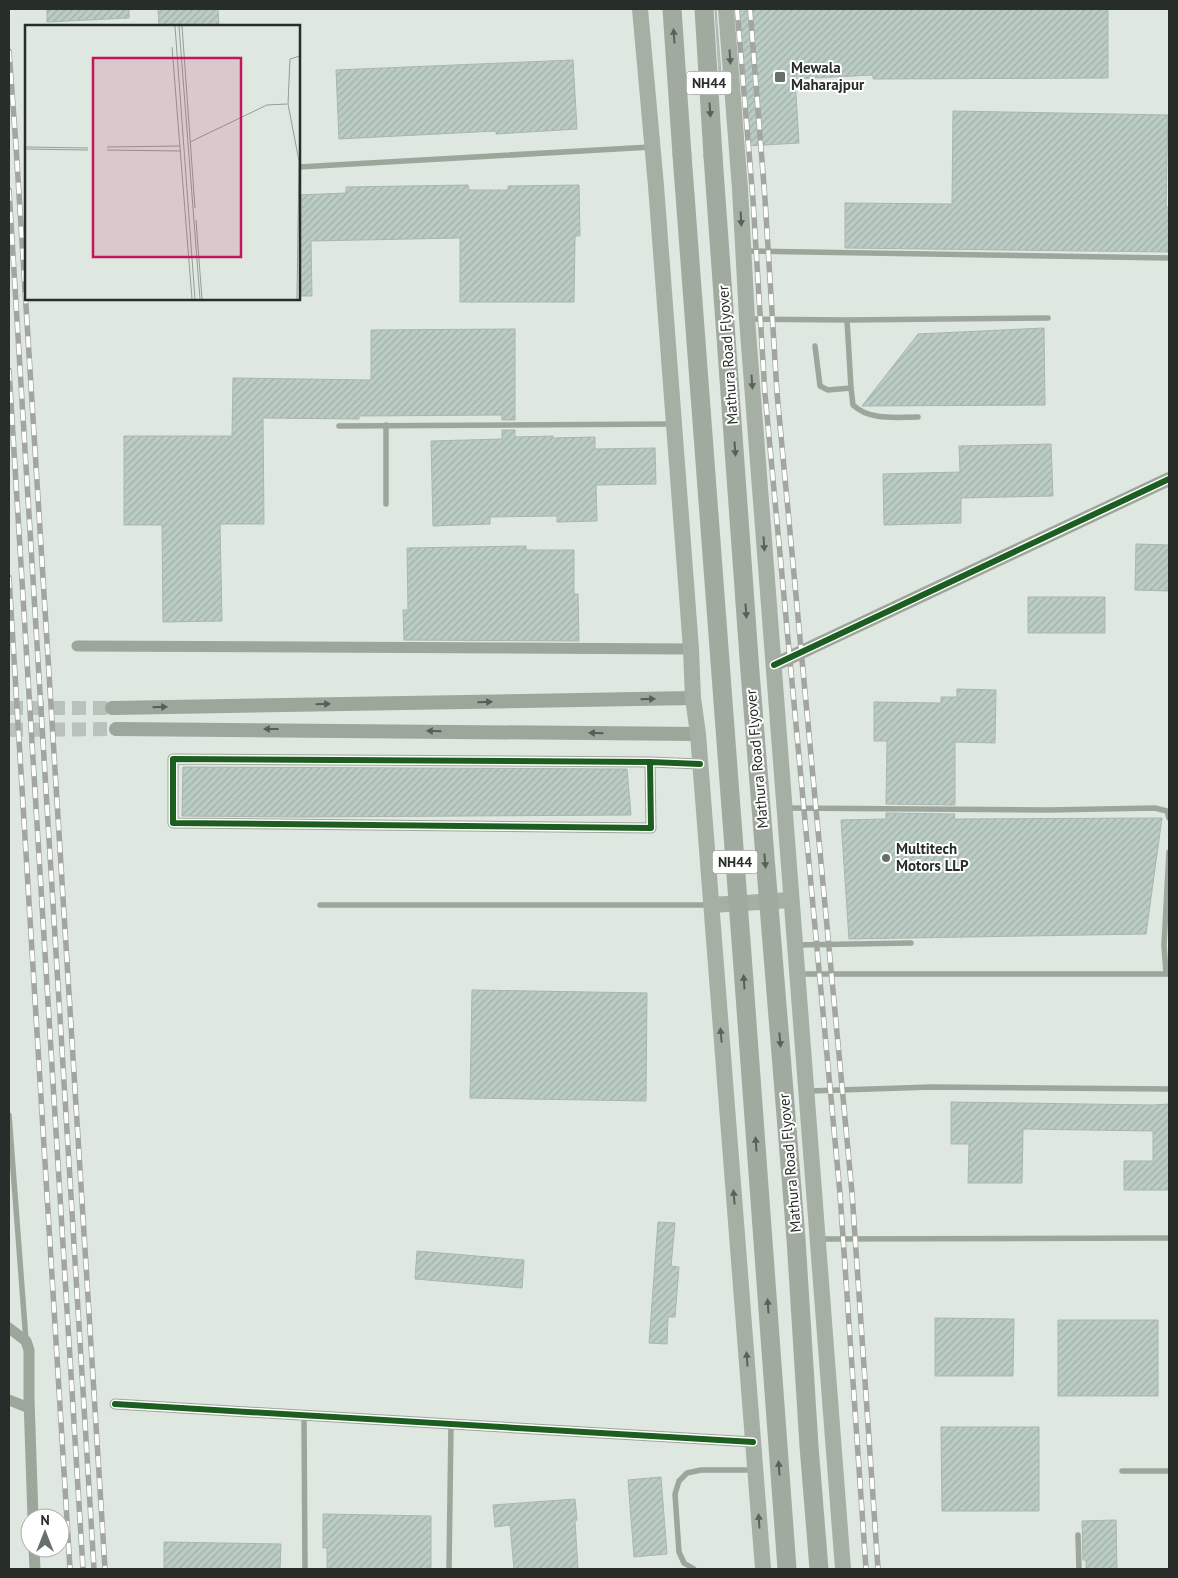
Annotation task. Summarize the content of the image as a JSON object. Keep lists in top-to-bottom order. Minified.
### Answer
{"streets":{"highway":["NH44","Mathura Road Flyover"]},"places":{"transit":["Mewala Maharajpur"],"other":["Multitech Motors LLP"]},"north":"top"}
